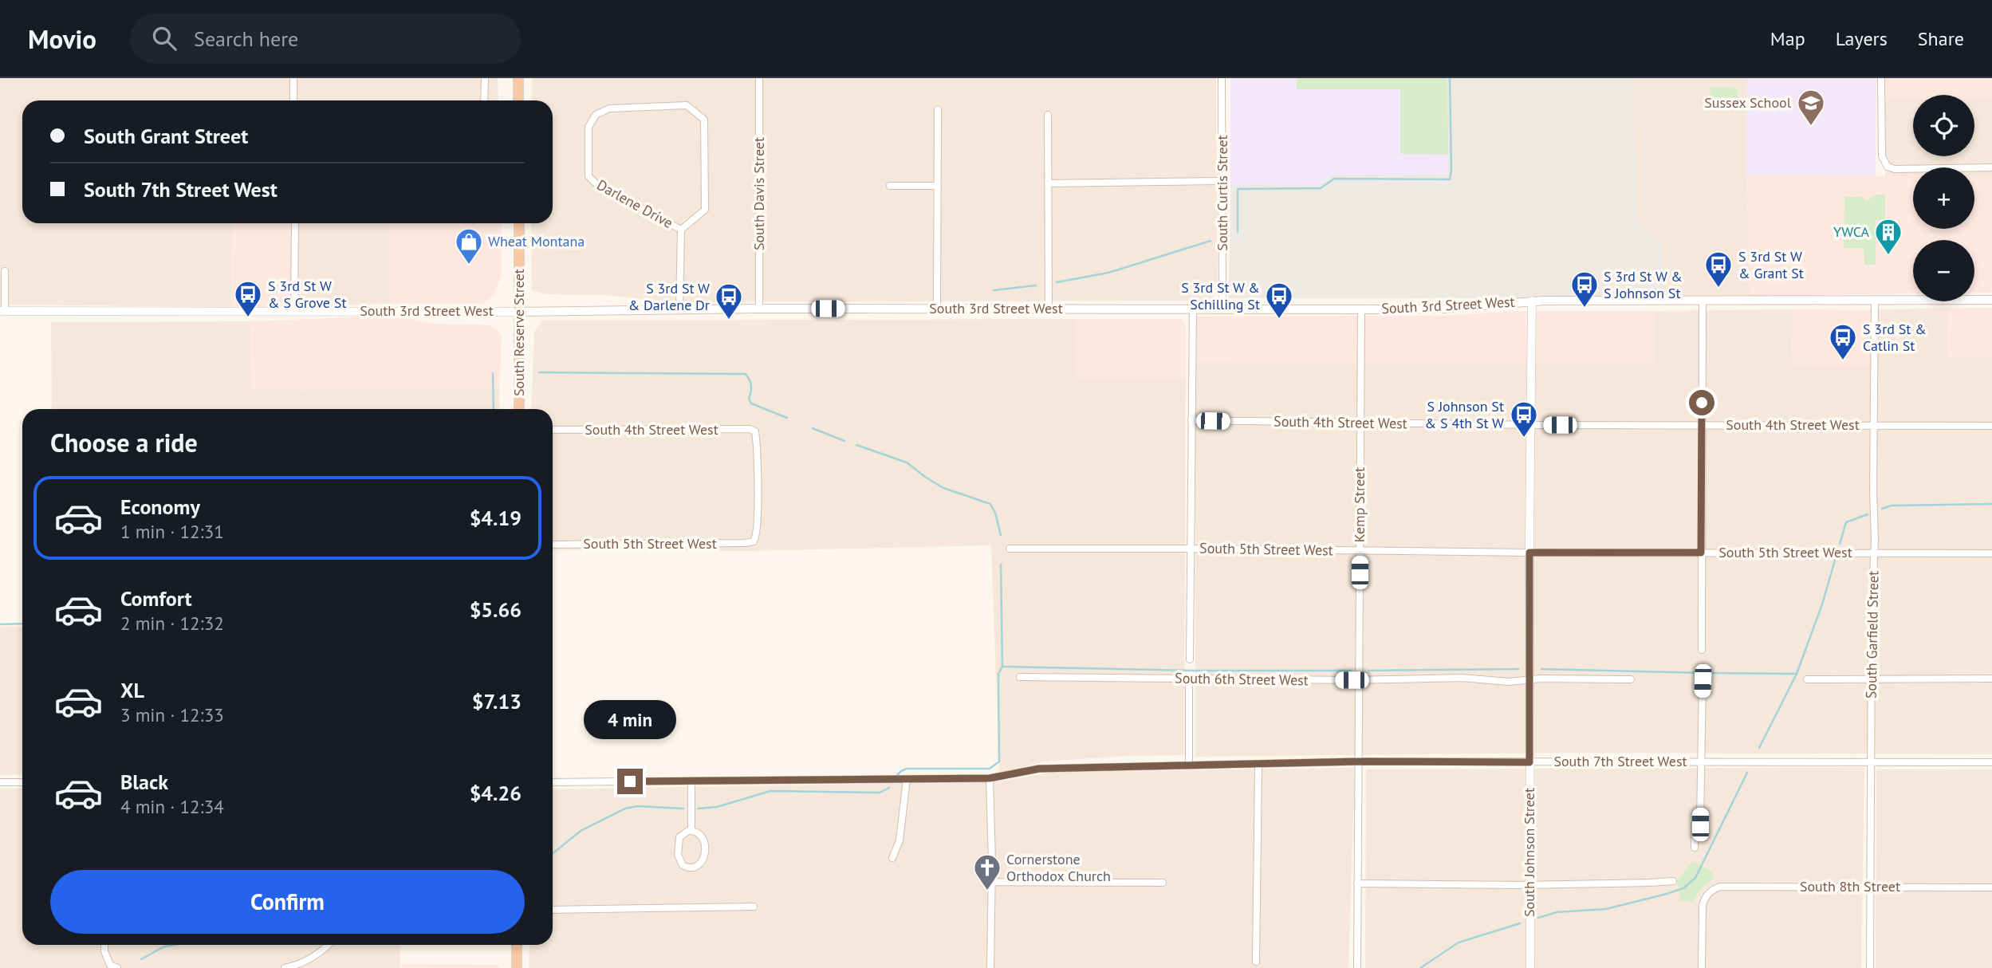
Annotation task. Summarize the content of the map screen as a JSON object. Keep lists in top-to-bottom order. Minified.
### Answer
{"streets":{"highway":["South Reserve Street"],"main road":["South 3rd Street West"],"street":["South Curtis Street","South Davis Street","Darlene Drive","South 4th Street West","Kemp Street","South 5th Street West","South Garfield Street","South 6th Street West","South 7th Street West","South Johnson Street","South 8th Street"]},"crossings":[["South Curtis Street","South 3rd Street West"],["South Davis Street","South 3rd Street West"],["Darlene Drive","South 3rd Street West"],["South 3rd Street West","South Reserve Street"],["South 3rd Street West","Kemp Street"],["South 3rd Street West","South Garfield Street"],["South 3rd Street West","South Johnson Street"],["South 4th Street West","Kemp Street"],["South 4th Street West","South 5th Street West"],["South 4th Street West","South Garfield Street"],["South 4th Street West","South Johnson Street"],["Kemp Street","South 5th Street West"],["Kemp Street","South 6th Street West"],["Kemp Street","South 7th Street West"],["South 5th Street West","South Garfield Street"],["South 5th Street West","South Johnson Street"],["South Garfield Street","South 7th Street West"],["South Garfield Street","South 8th Street"],["South 6th Street West","South Johnson Street"],["South 7th Street West","South Johnson Street"]],"places":{"school or university":["Sussex School"],"building":["YWCA"],"shop":["Wheat Montana"],"bus stop":["S 3rd St W & Grant St","S 3rd St W & S Johnson St","S 3rd St W & S Grove St","S 3rd St W & Schilling St","S 3rd St W & Darlene Dr","S 3rd St & Catlin St","S Johnson St & S 4th St W"],"church":["Cornerstone Orthodox Church"]},"page":{"header":"Movio","search":"Search here","nav":["Map","Layers","Share"],"map_buttons":["+","−"],"banner":["South Grant Street","South 7th Street West"],"heading":"Choose a ride","list":[{"name":"Economy","note":"1 min · 12:31","value":"$4.19"},{"name":"Comfort","note":"2 min · 12:32","value":"$5.66"},{"name":"XL","note":"3 min · 12:33","value":"$7.13"},{"name":"Black","note":"4 min · 12:34","value":"$4.26"}],"bubble":"4 min","buttons":"Confirm"}}
